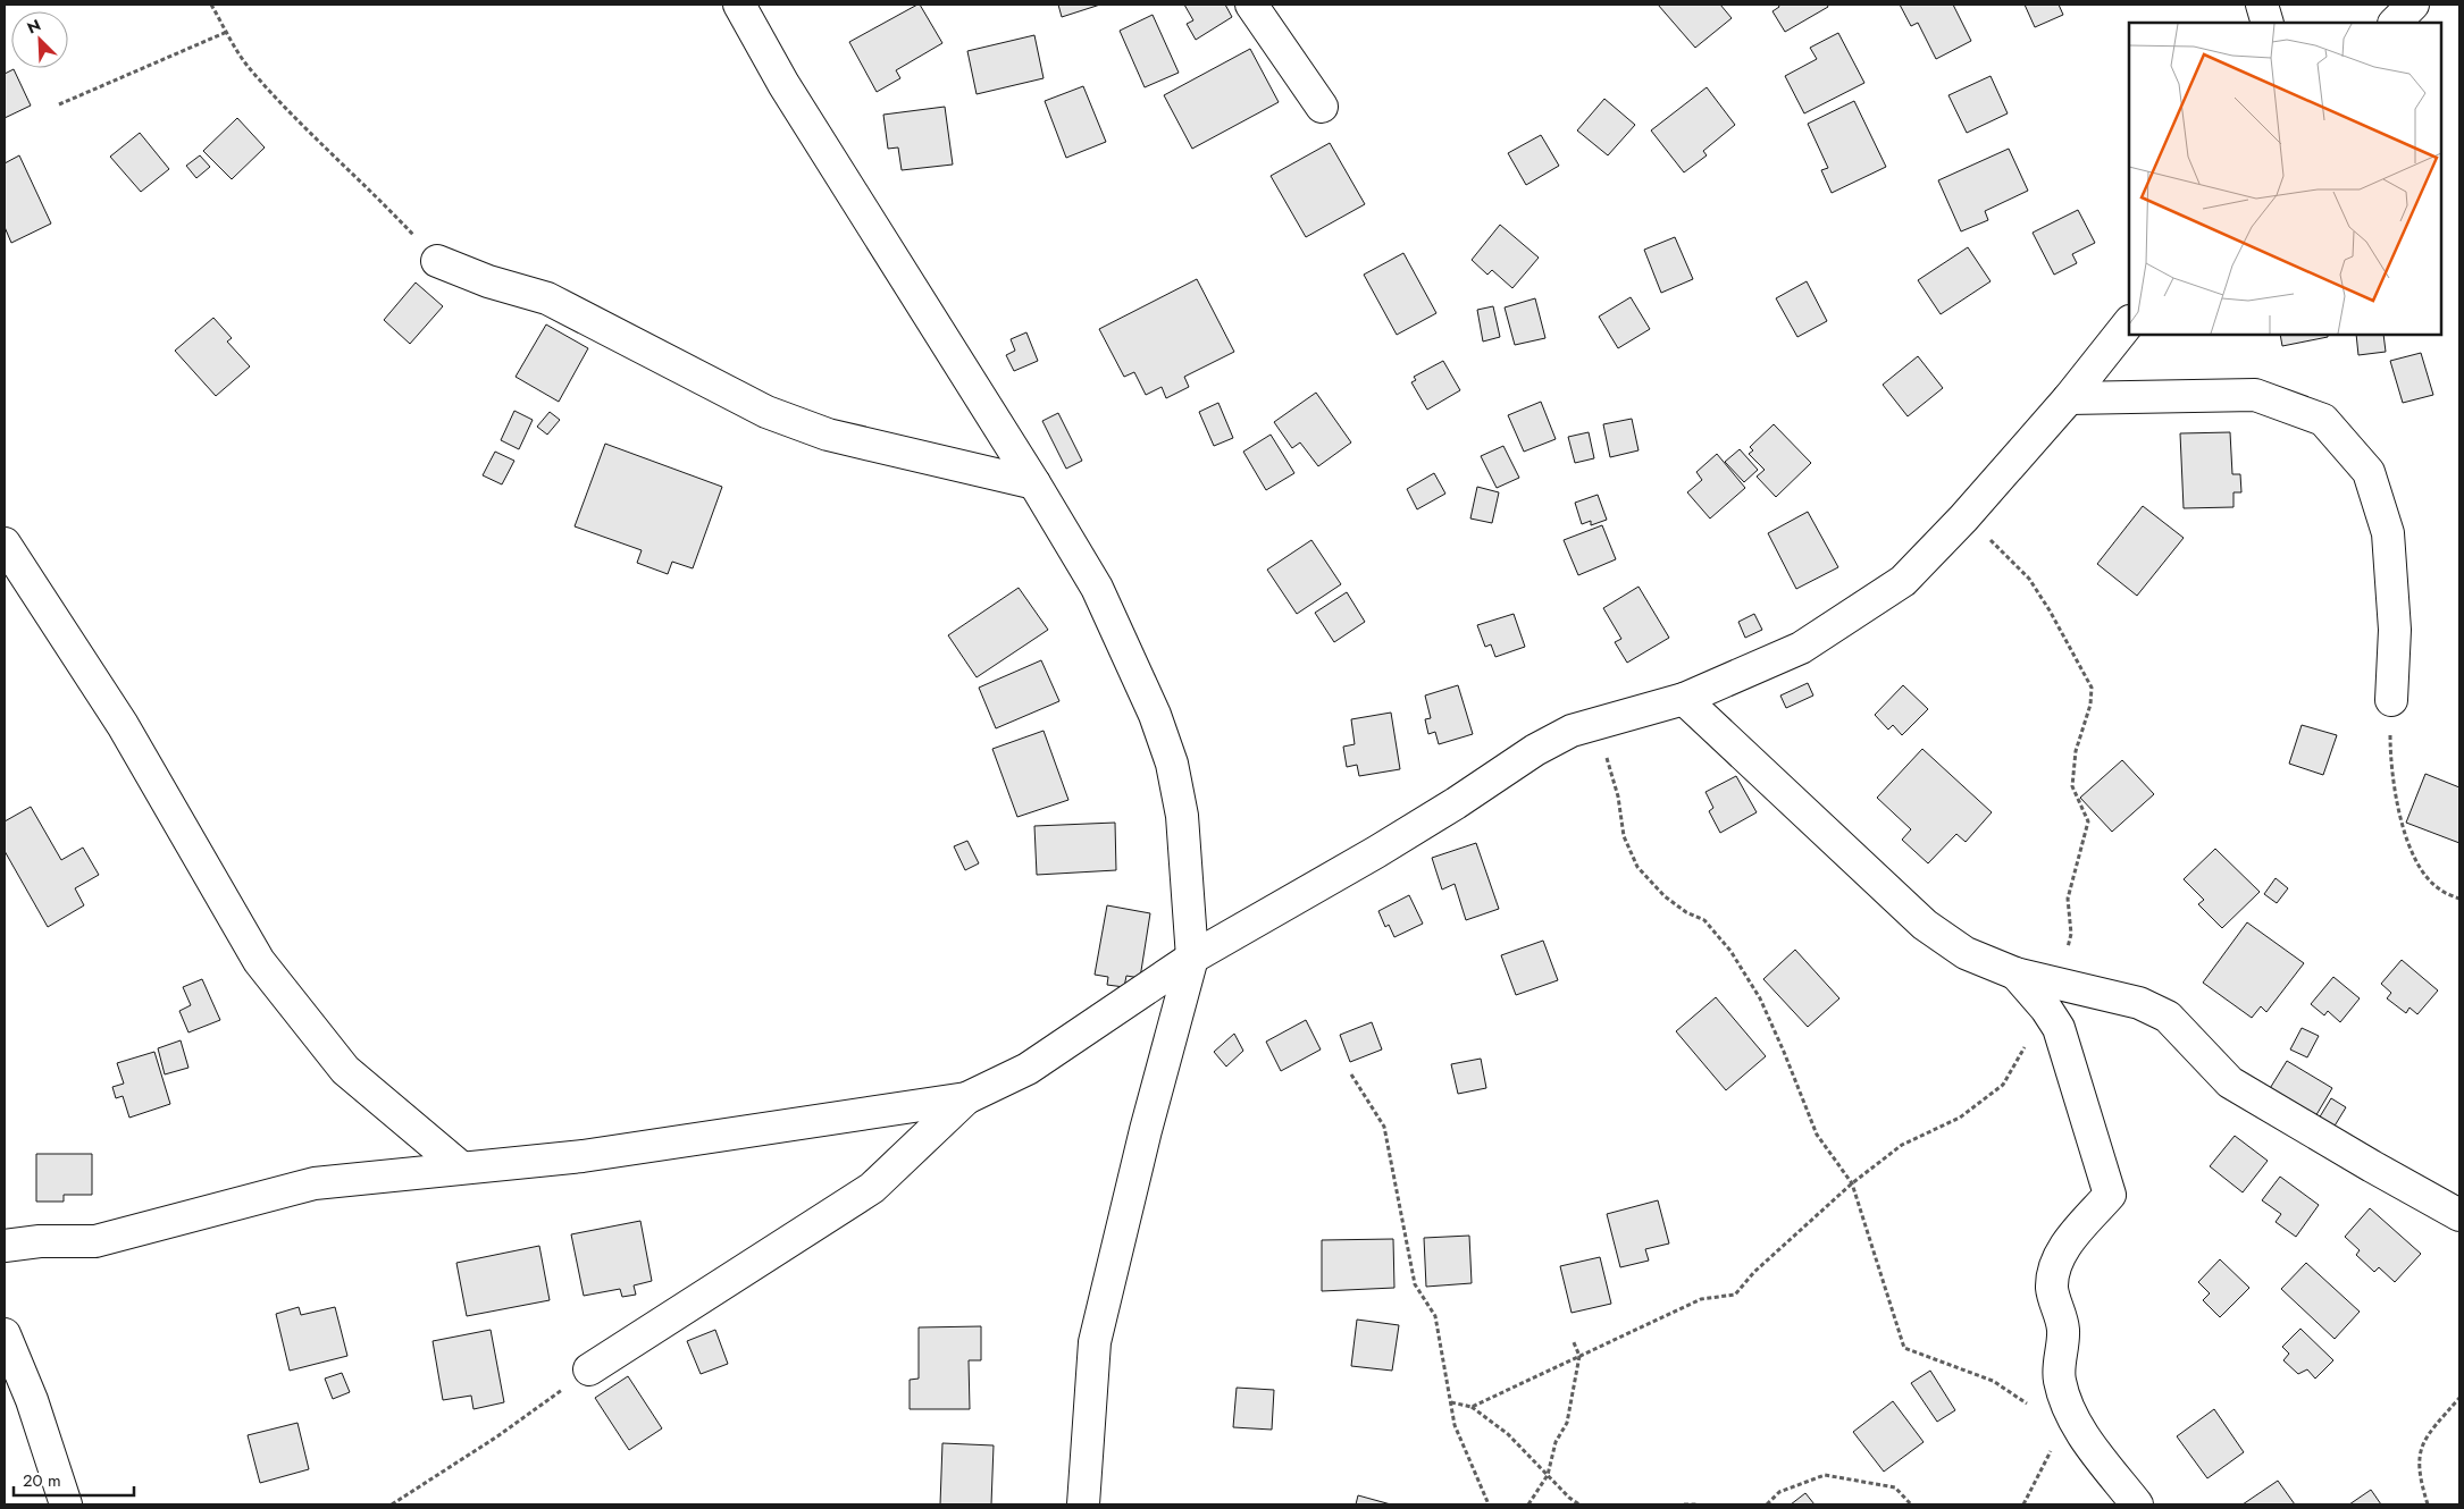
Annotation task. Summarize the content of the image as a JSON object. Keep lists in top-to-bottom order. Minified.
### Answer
{"scale_bar":"20 m","north":"top left"}
